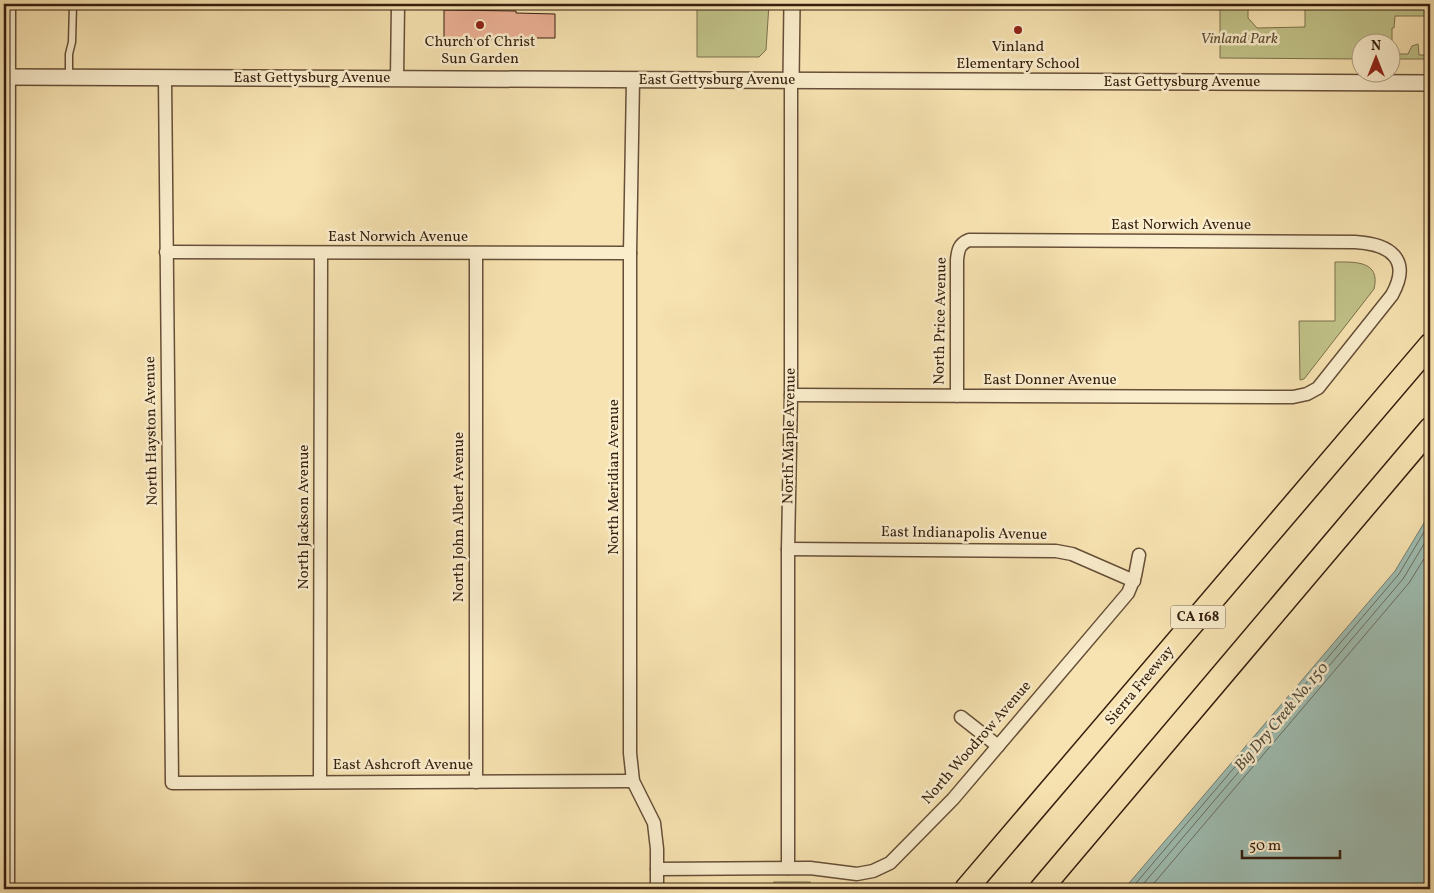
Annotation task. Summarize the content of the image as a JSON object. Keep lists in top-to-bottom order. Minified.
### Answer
{"streets":{"highway":["CA 168","Sierra Freeway"],"street":["East Gettysburg Avenue","East Norwich Avenue","North Price Avenue","East Donner Avenue","North Hayston Avenue","North Maple Avenue","North Meridian Avenue","North Jackson Avenue","North John Albert Avenue","East Indianapolis Avenue","North Woodrow Avenue","East Ashcroft Avenue"]},"crossings":[["East Gettysburg Avenue","North Hayston Avenue"],["East Gettysburg Avenue","North Maple Avenue"],["East Gettysburg Avenue","North Meridian Avenue"],["East Norwich Avenue","North Price Avenue"],["East Norwich Avenue","East Donner Avenue"],["East Norwich Avenue","North Hayston Avenue"],["East Norwich Avenue","North Meridian Avenue"],["East Norwich Avenue","North Jackson Avenue"],["East Norwich Avenue","North John Albert Avenue"],["North Price Avenue","East Donner Avenue"],["East Donner Avenue","North Maple Avenue"],["North Hayston Avenue","East Ashcroft Avenue"],["North Maple Avenue","East Indianapolis Avenue"],["North Maple Avenue","North Woodrow Avenue"],["North Meridian Avenue","North Woodrow Avenue"],["North Meridian Avenue","East Ashcroft Avenue"],["North Jackson Avenue","East Ashcroft Avenue"],["North John Albert Avenue","East Ashcroft Avenue"],["East Indianapolis Avenue","North Woodrow Avenue"]],"water":["Big Dry Creek No. 150"],"parks":["Vinland Park"],"places":["Church of Christ Sun Garden","Vinland Elementary School"],"scale_bar":"50 m","north":"top"}
